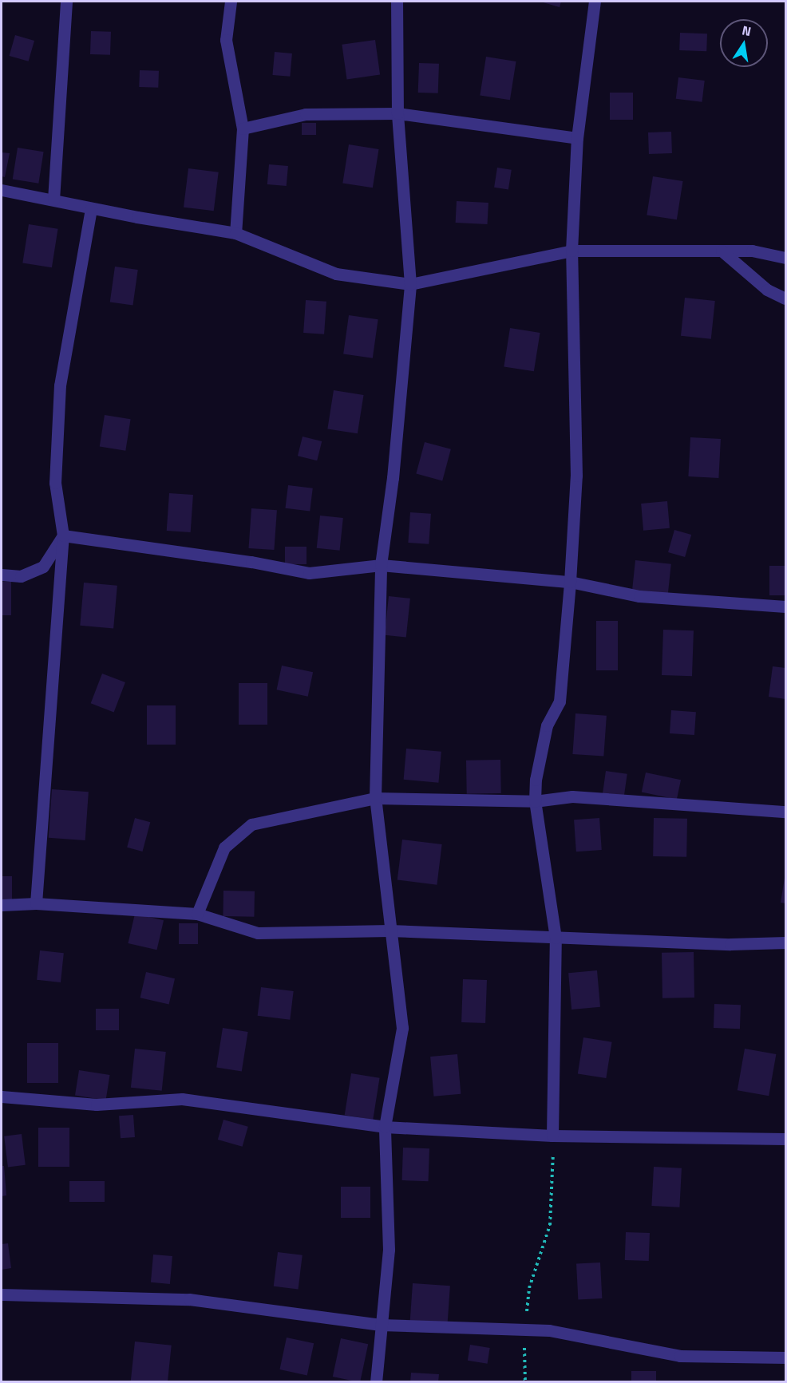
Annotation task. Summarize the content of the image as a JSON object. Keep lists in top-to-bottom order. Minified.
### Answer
{"north":"top"}
